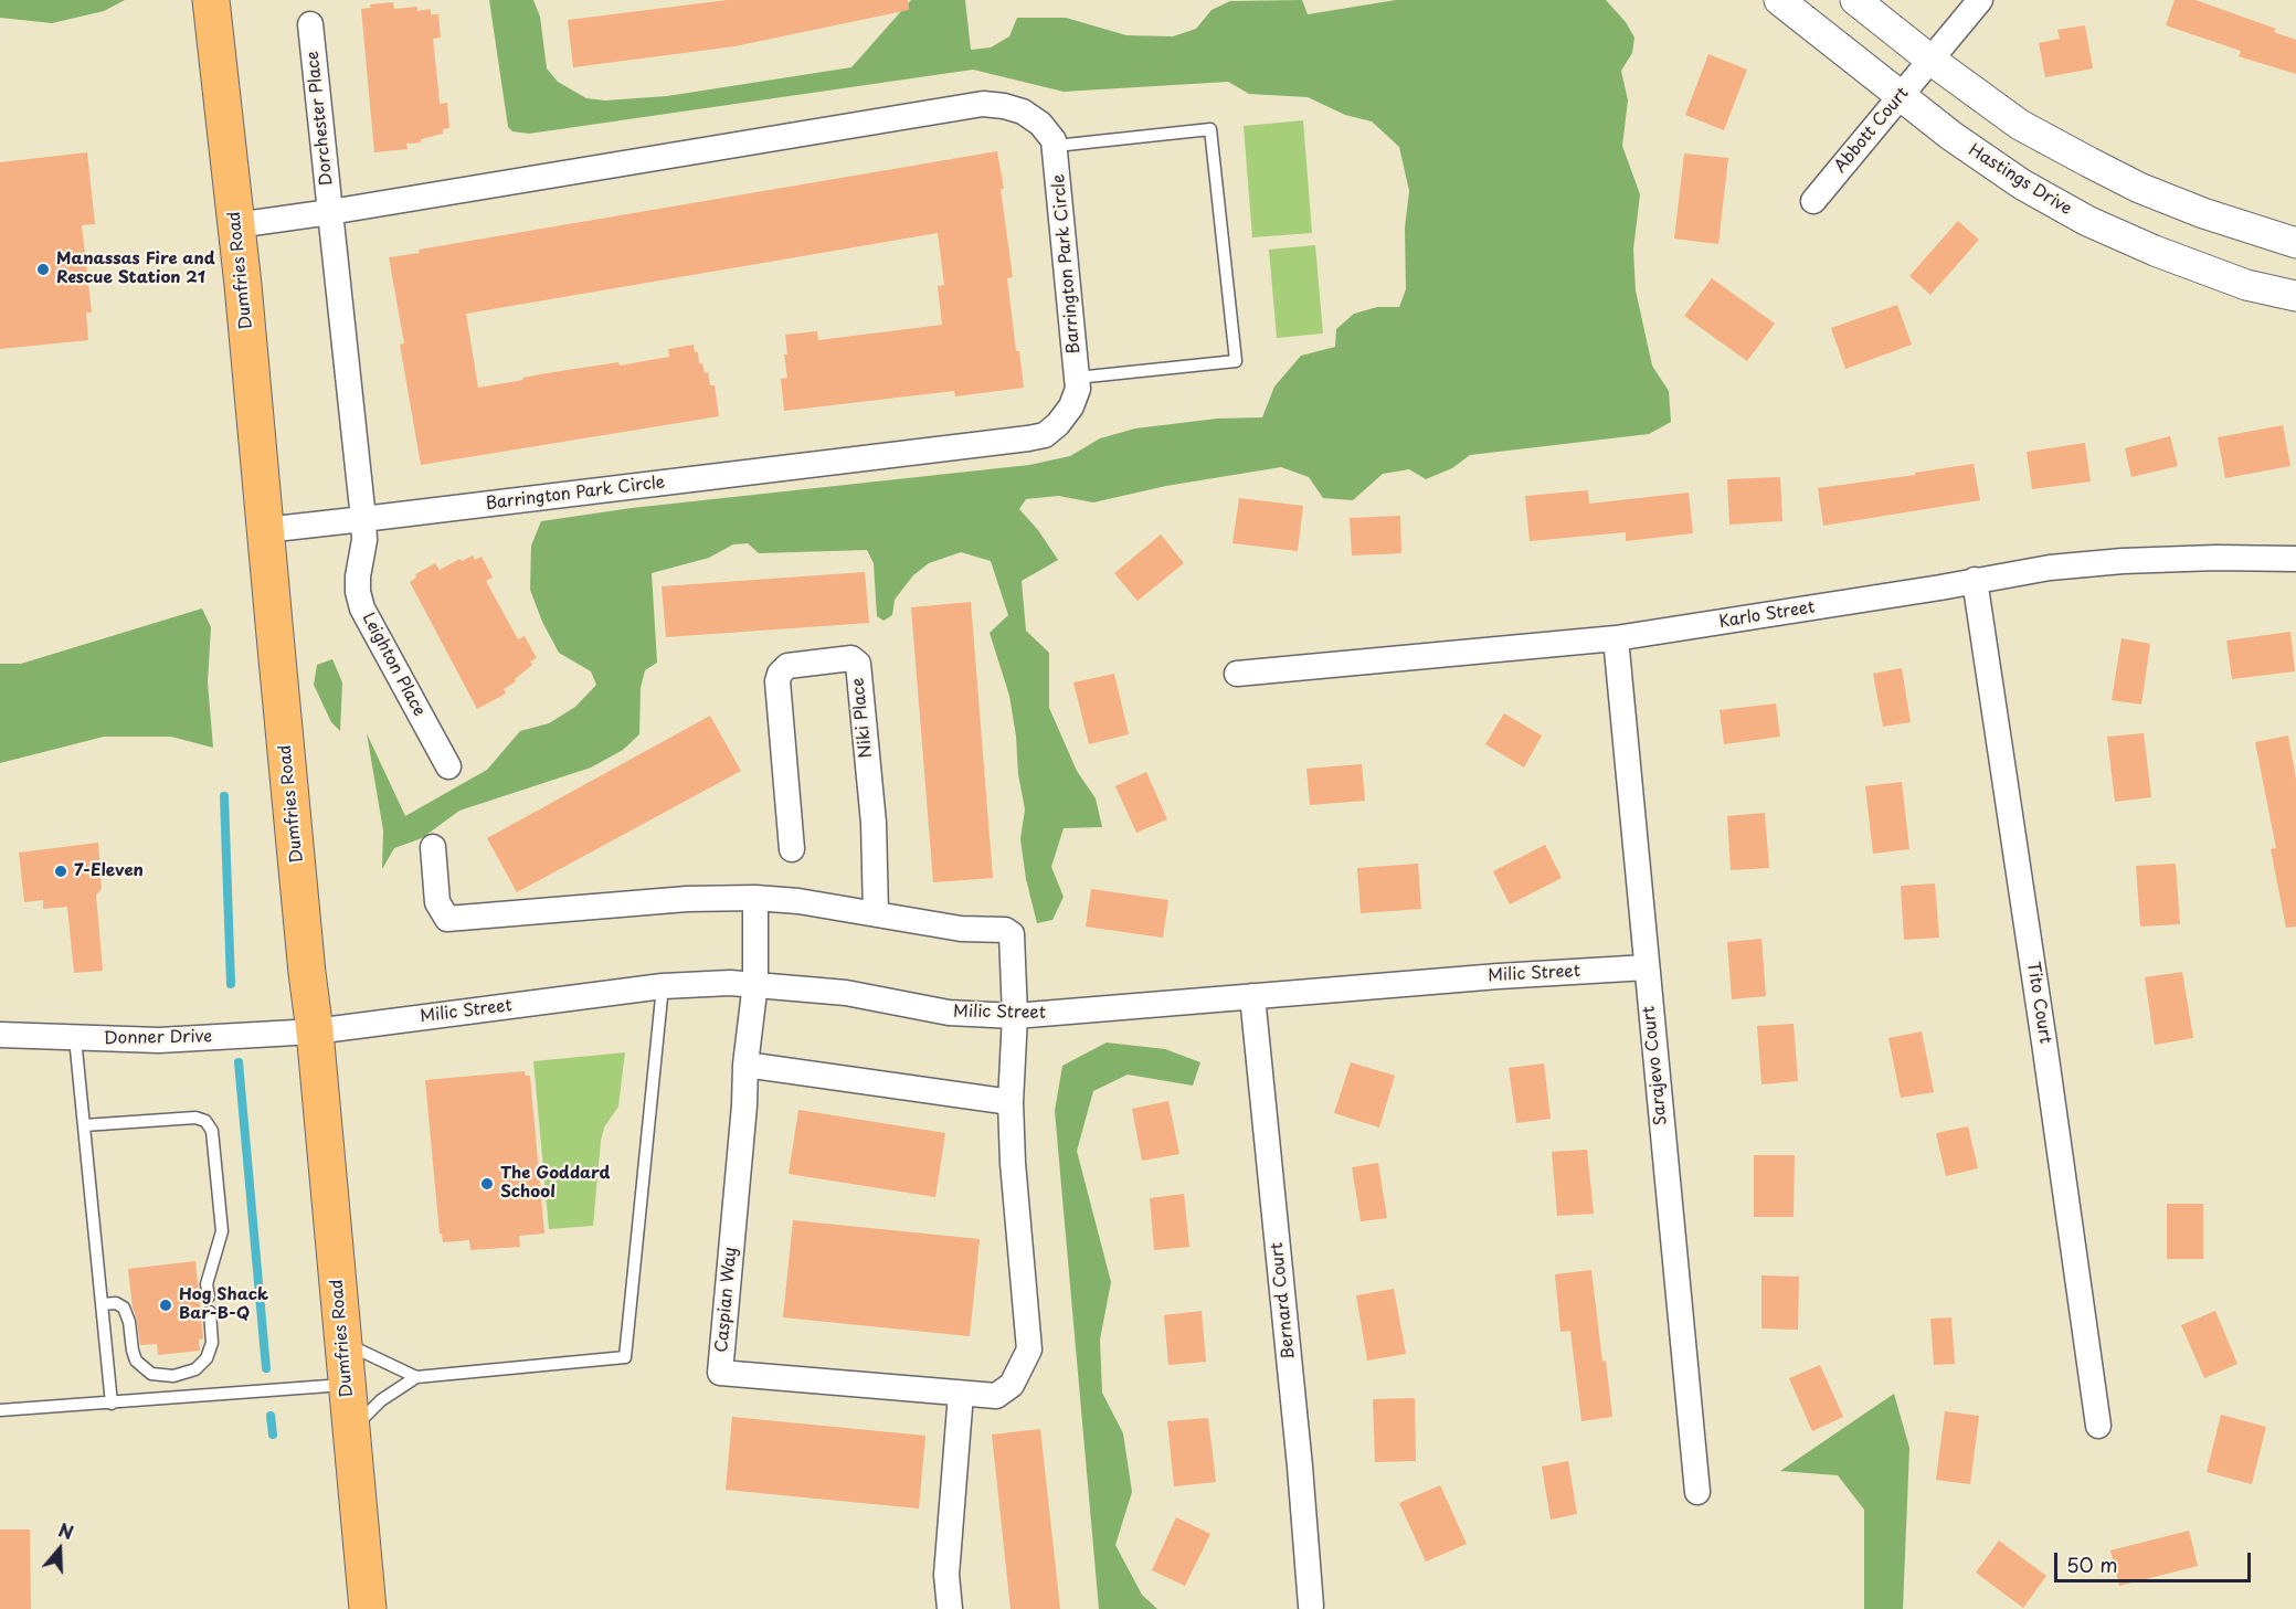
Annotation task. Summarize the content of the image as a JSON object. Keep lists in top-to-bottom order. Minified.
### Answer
{"streets":{"main road":["Dumfries Road"],"street":["Dorchester Place","Abbott Court","Hastings Drive","Barrington Park Circle","Karlo Street","Leighton Place","Niki Place","Milic Street","Tito Court","Donner Drive","Sarajevo Court","Caspian Way","Bernard Court"]},"crossings":[["Abbott Court","Hastings Drive"],["Barrington Park Circle","Dumfries Road"],["Barrington Park Circle","Leighton Place"],["Dumfries Road","Milic Street"],["Dumfries Road","Donner Drive"],["Karlo Street","Tito Court"],["Karlo Street","Sarajevo Court"],["Milic Street","Donner Drive"],["Milic Street","Sarajevo Court"],["Milic Street","Caspian Way"],["Milic Street","Bernard Court"]],"places":["Manassas Fire and Rescue Station 21","7-Eleven","The Goddard School","Hog Shack Bar-B-Q"],"scale_bar":"50 m","north":"top"}
